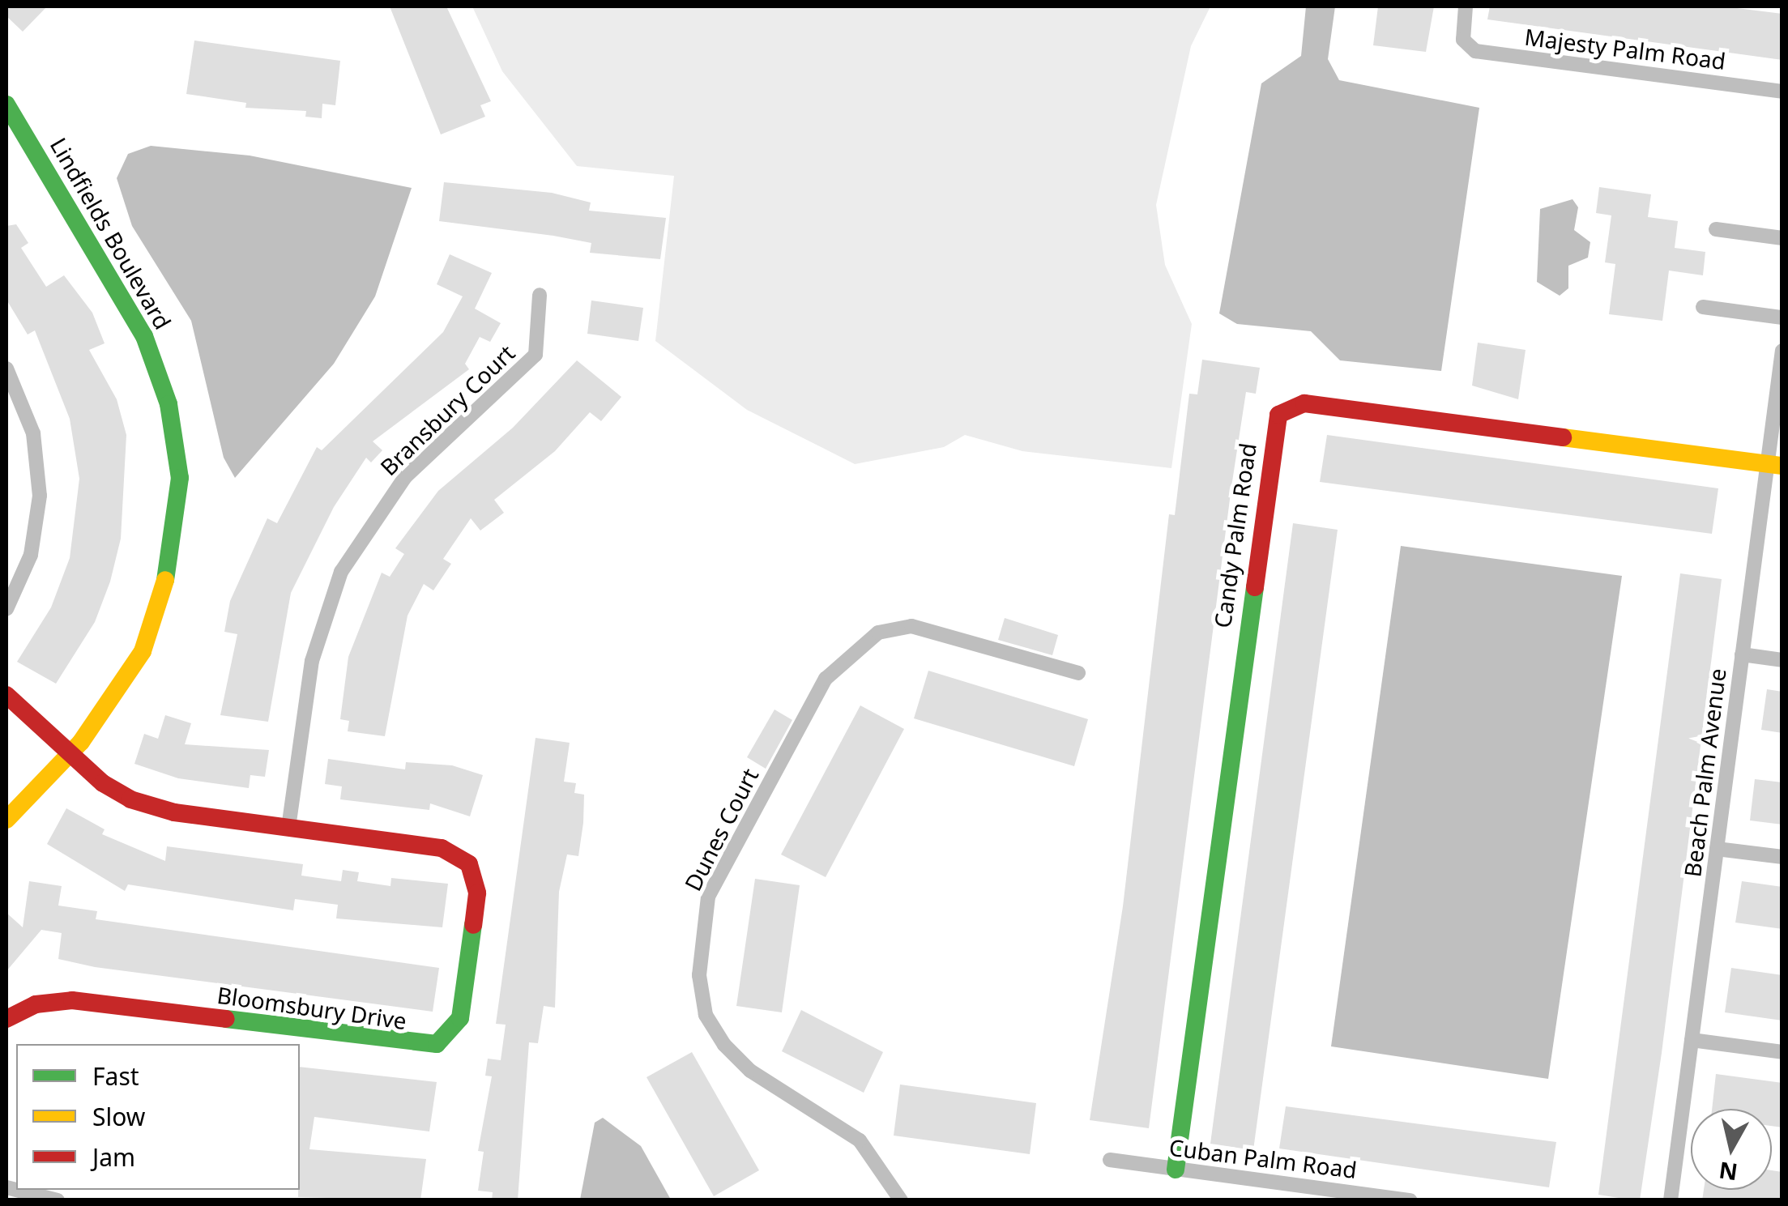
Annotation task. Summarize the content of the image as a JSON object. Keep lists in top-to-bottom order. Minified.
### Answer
{"streets":{"street":["Majesty Palm Road","Lindfields Boulevard","Bransbury Court","Candy Palm Road","Beach Palm Avenue","Dunes Court","Bloomsbury Drive","Cuban Palm Road"]},"crossings":[["Lindfields Boulevard","Bloomsbury Drive"],["Bransbury Court","Bloomsbury Drive"],["Candy Palm Road","Beach Palm Avenue"],["Candy Palm Road","Cuban Palm Road"]],"legend":["Fast","Slow","Jam"],"north":"bottom"}
